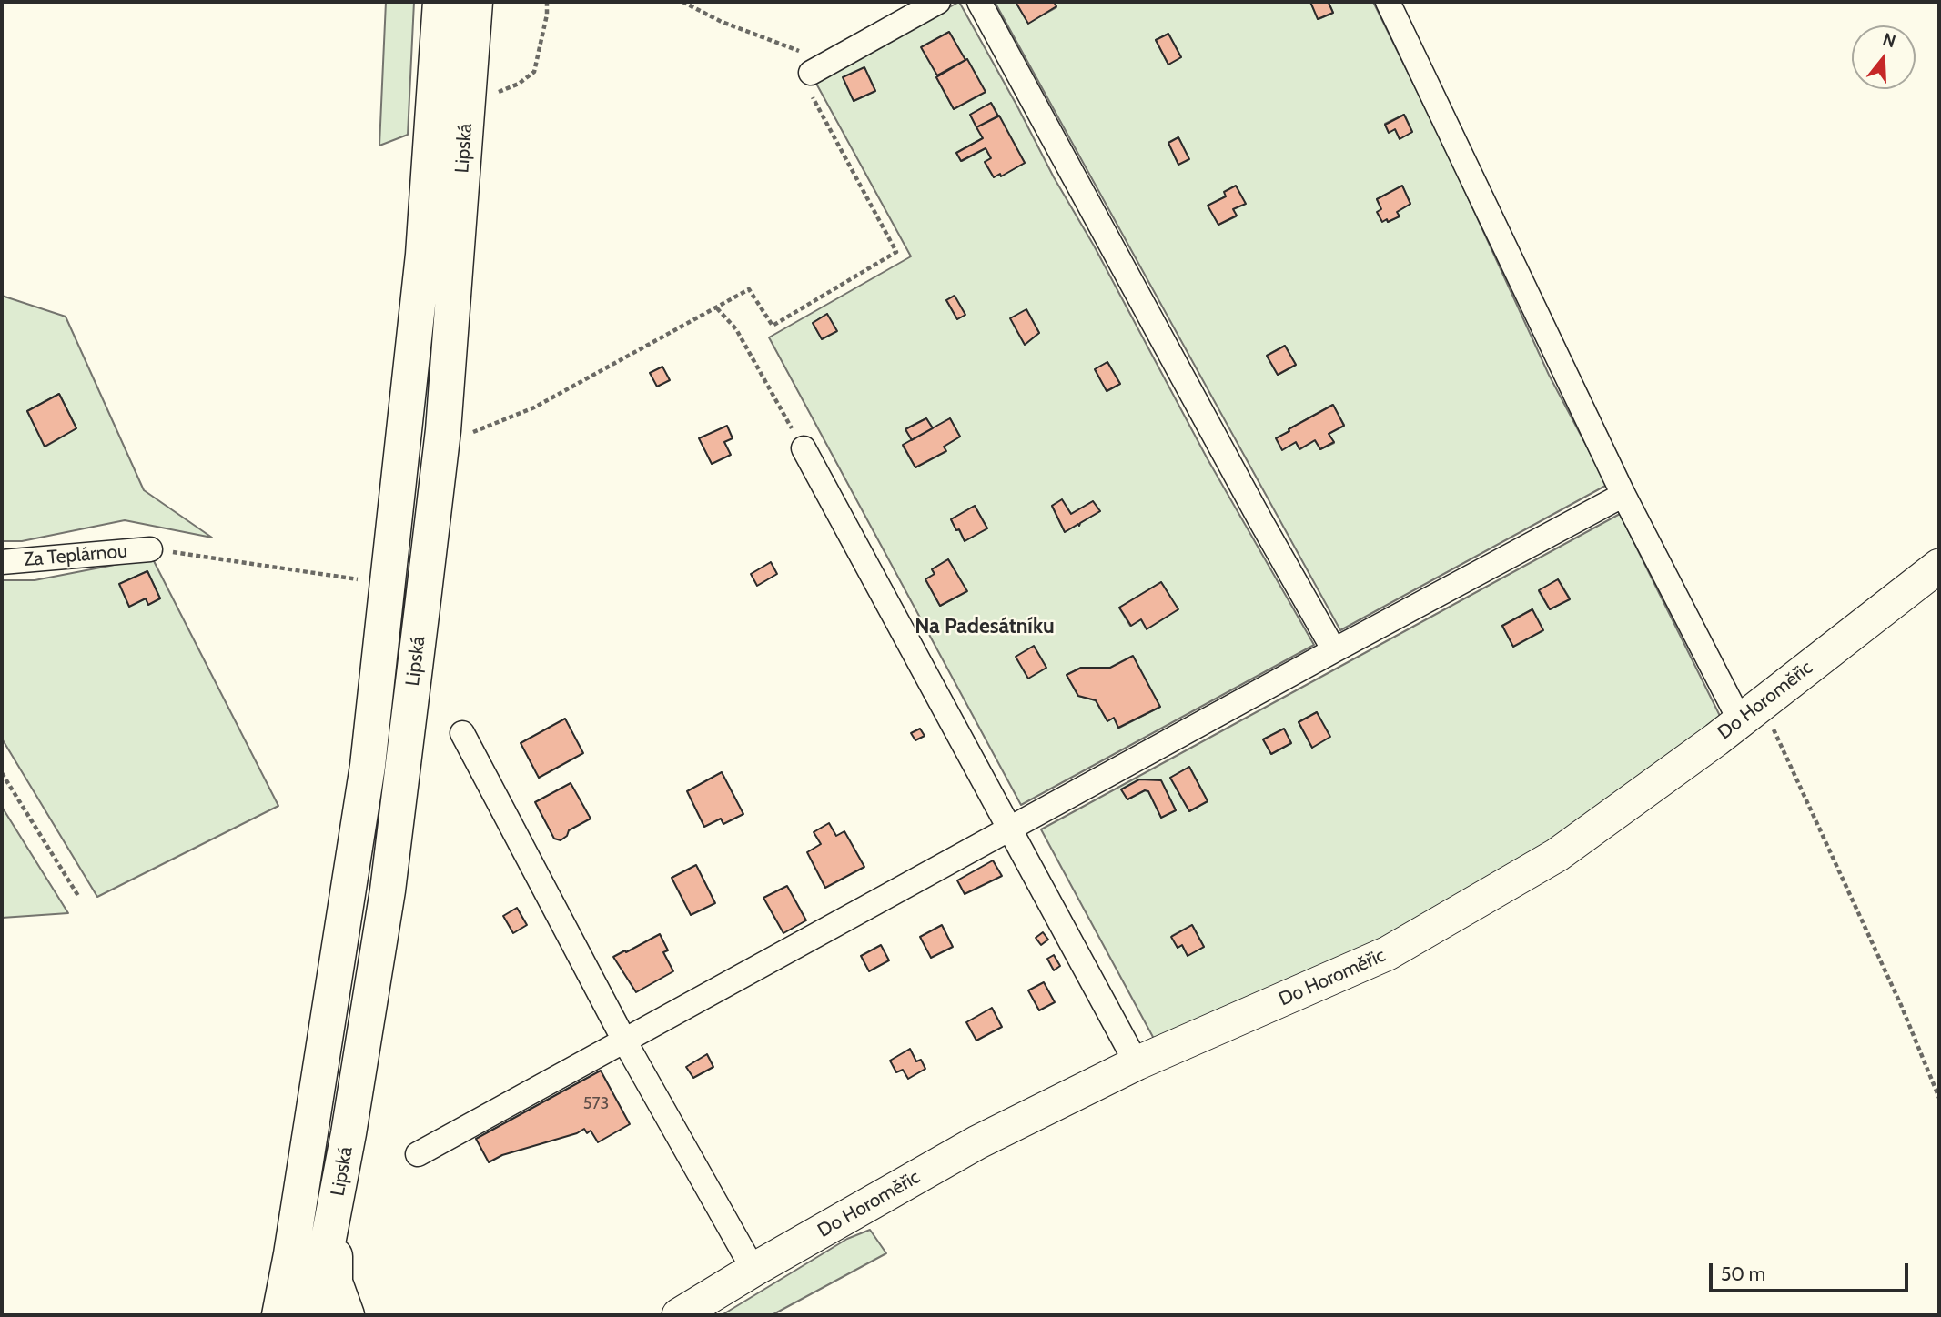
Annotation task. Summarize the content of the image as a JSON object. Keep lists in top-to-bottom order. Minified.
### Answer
{"streets":{"highway":["Lipská"],"street":["Za Teplárnou","Do Horoměřic"]},"districts":["Na Padesátníku"],"house_numbers":["573"],"scale_bar":"50 m","north":"top"}
